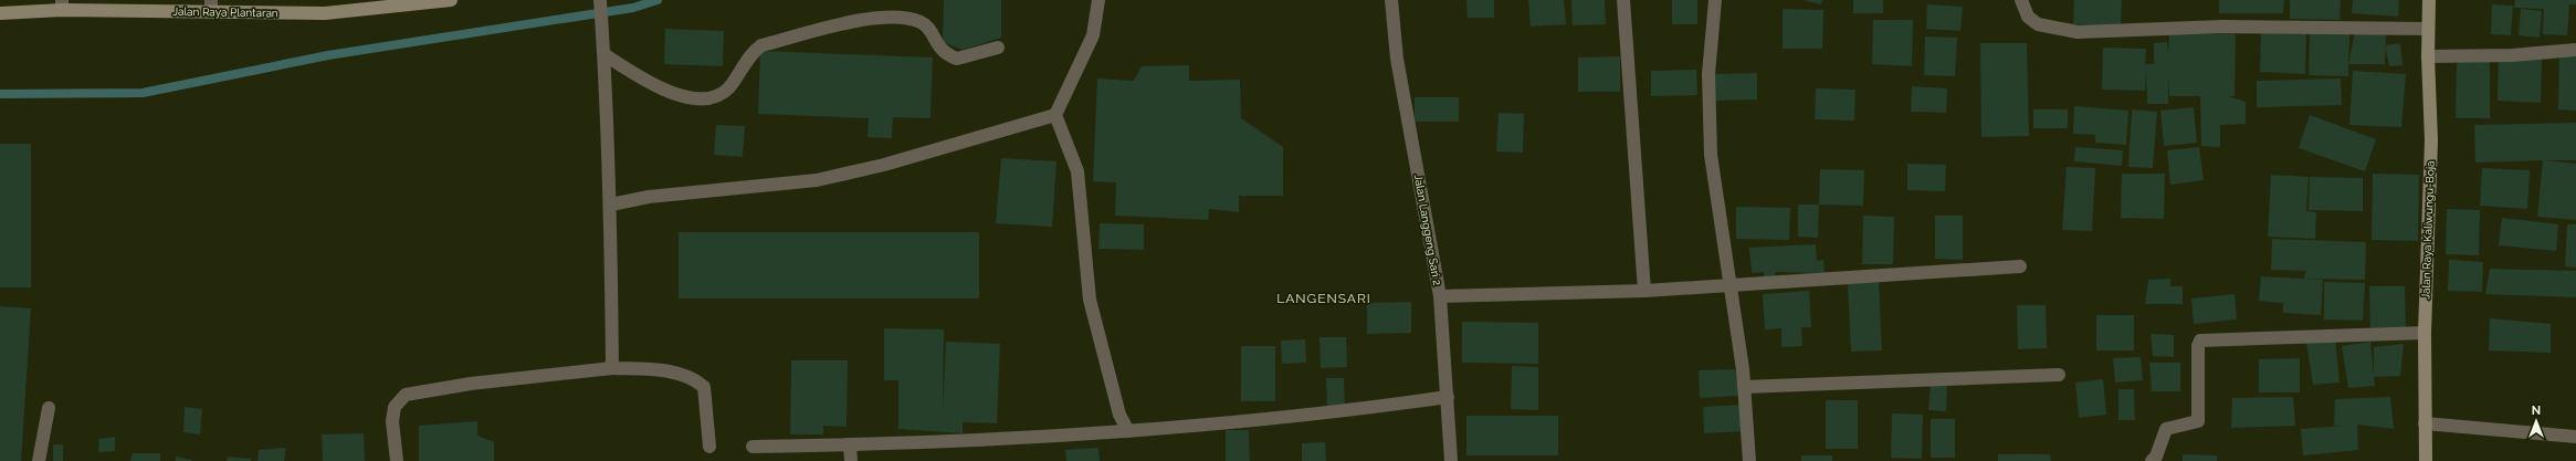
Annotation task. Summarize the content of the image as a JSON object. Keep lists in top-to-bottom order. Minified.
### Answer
{"streets":{"main road":["Jalan Raya Plantaran","Jalan Raya Kaliwungu-Boja"],"street":["Jalan Langgeng Sari 2"]},"districts":["LANGENSARI"],"north":"top"}
